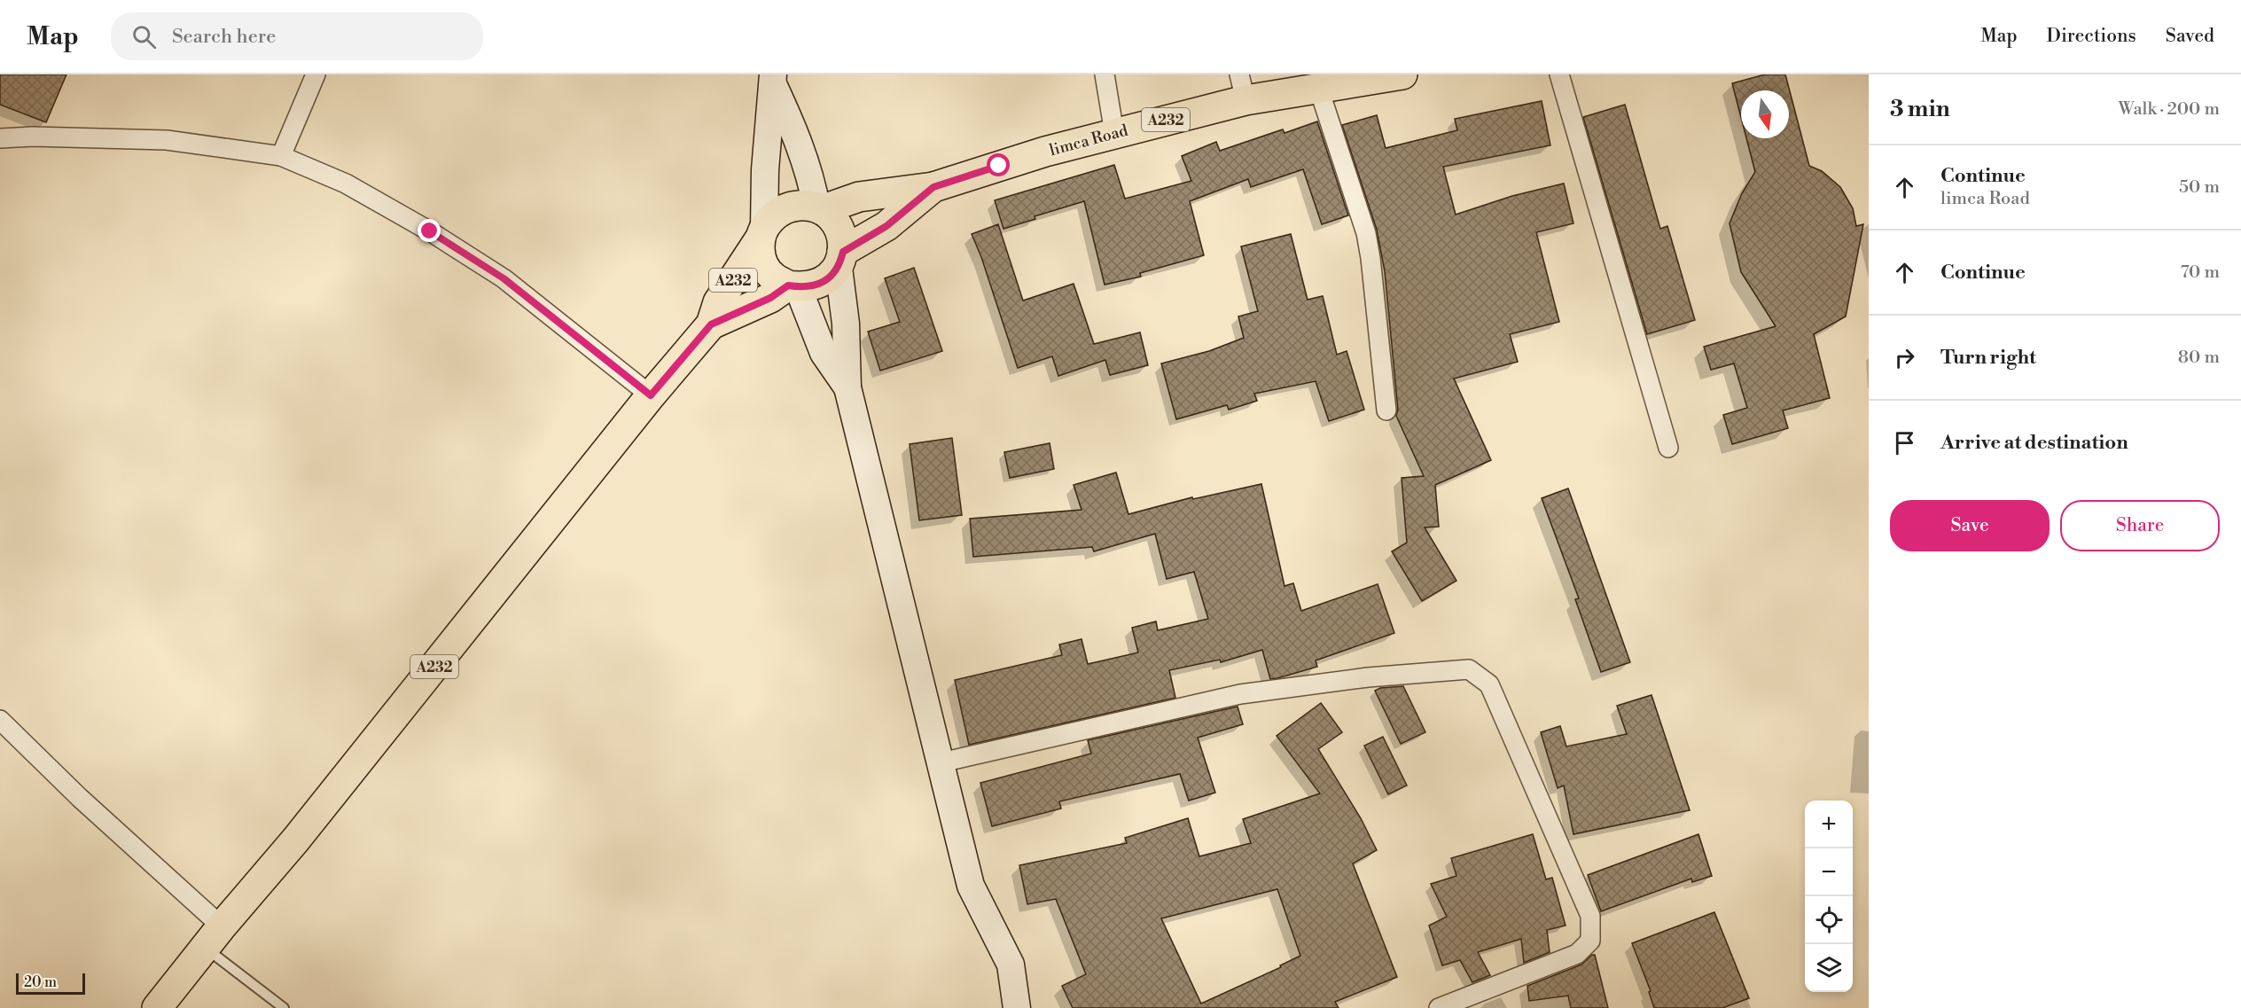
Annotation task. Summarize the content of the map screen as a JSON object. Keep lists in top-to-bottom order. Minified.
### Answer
{"streets":{"main road":["A232","limca Road"]},"crossings":[["A232","limca Road"]],"scale_bar":"20 m","north":"bottom","page":{"header":"Map","search":"Search here","nav":["Map","Directions","Saved"],"heading":["3 min","Walk · 200 m"],"list":[["Continue","limca Road","50 m"],["Continue","70 m"],["Turn right","80 m"],"Arrive at destination"],"buttons":["Save","Share"],"map_buttons":["+","−"],"scale":"20 m"}}
